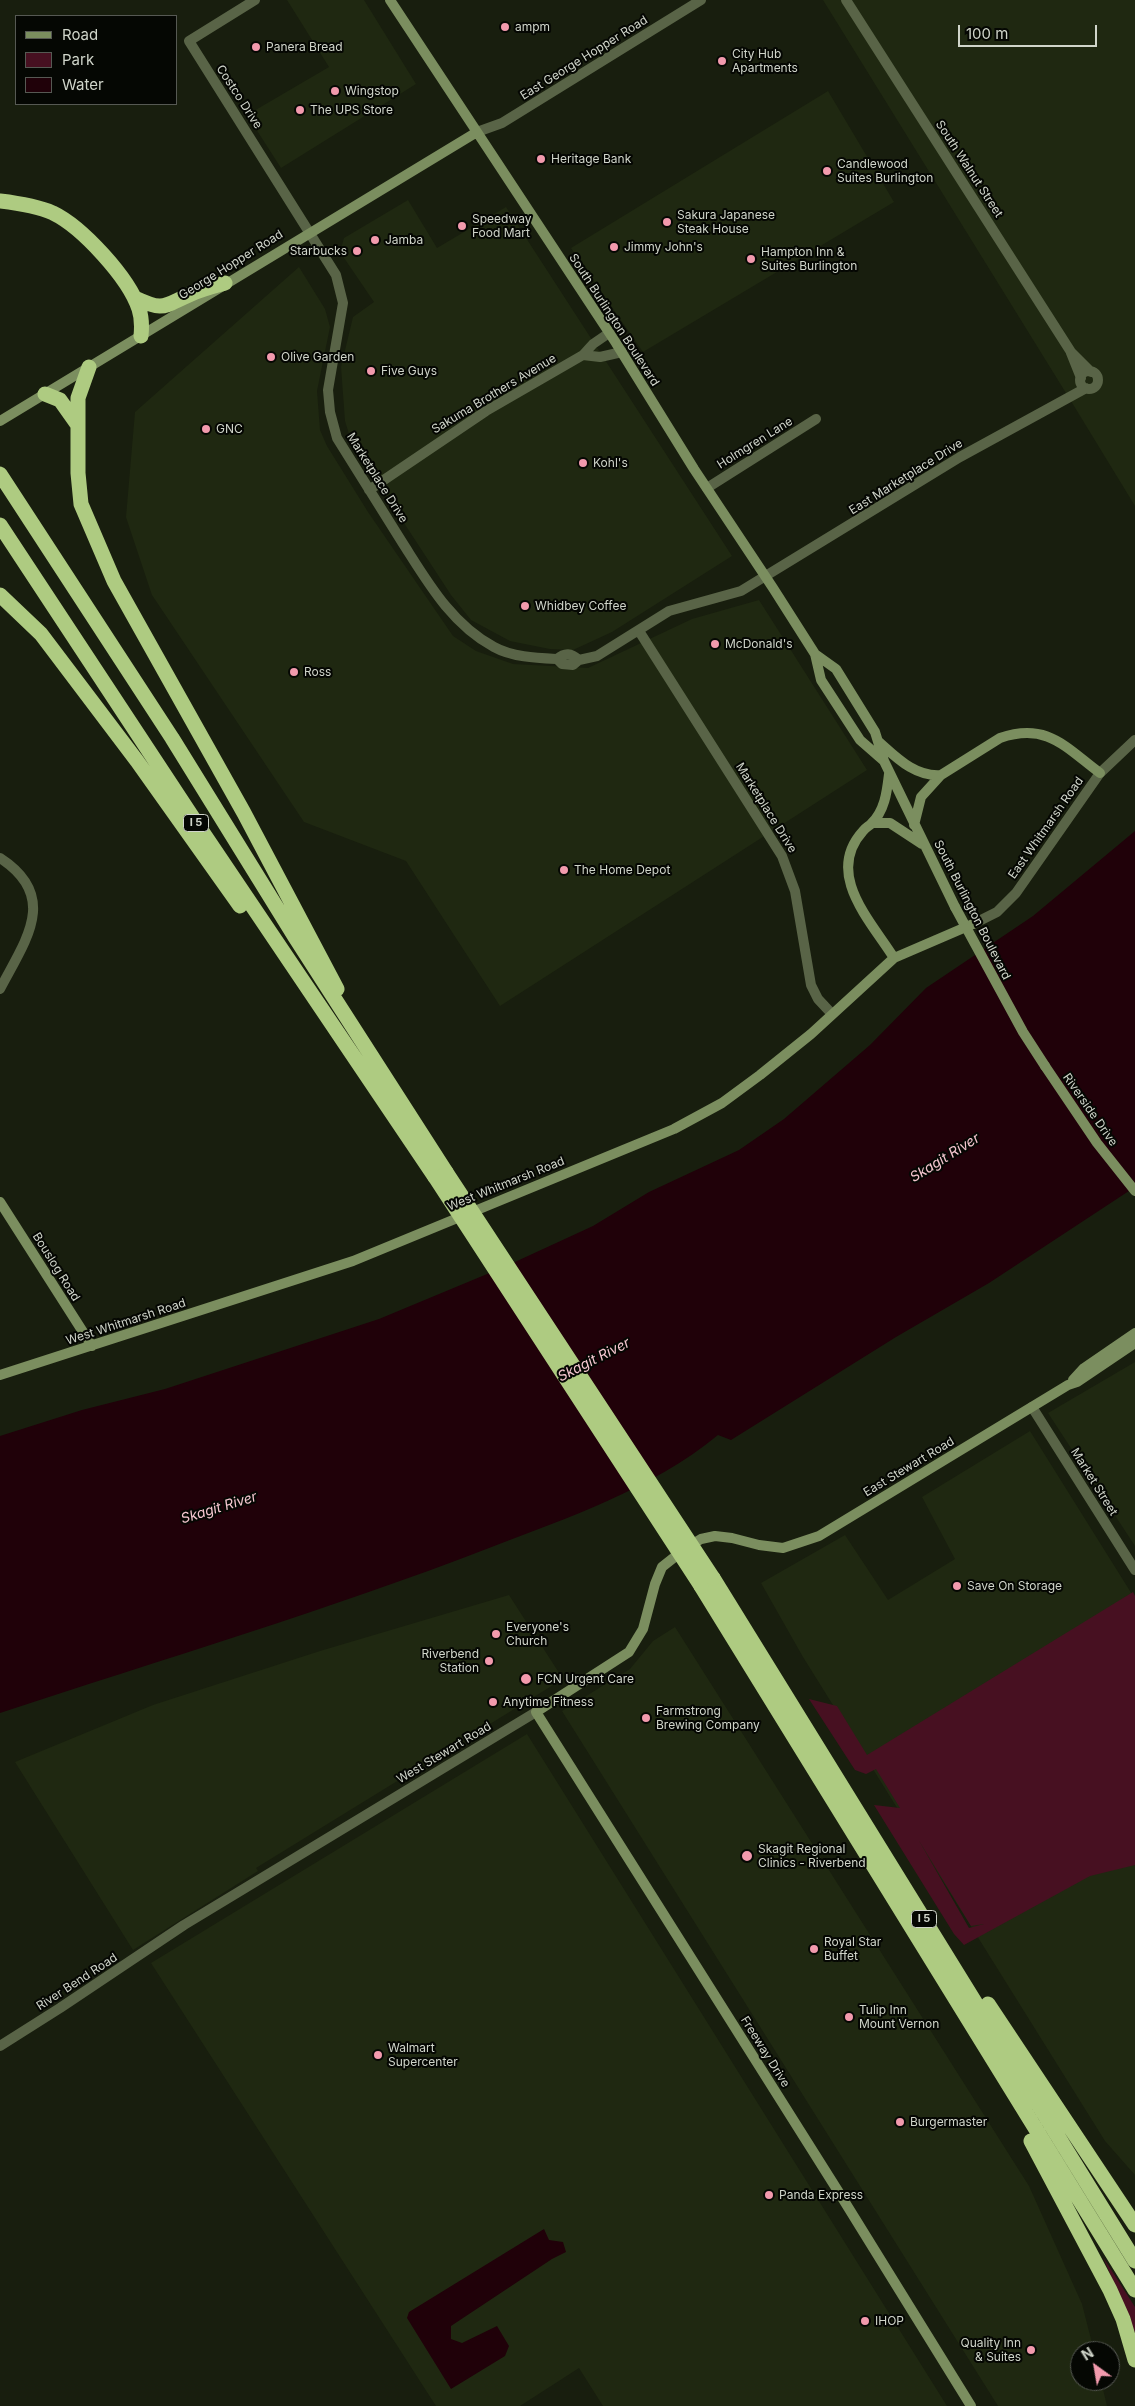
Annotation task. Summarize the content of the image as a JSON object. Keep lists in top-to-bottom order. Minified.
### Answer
{"streets":{"highway":["I 5"],"street":["East George Hopper Road","Costco Drive","South Walnut Street","George Hopper Road","South Burlington Boulevard","Sakuma Brothers Avenue","Holmgren Lane","East Marketplace Drive","Marketplace Drive","East Whitmarsh Road","Riverside Drive","West Whitmarsh Road","Bouslog Road","East Stewart Road","Market Street","West Stewart Road","River Bend Road","Freeway Drive"]},"crossings":[["East George Hopper Road","George Hopper Road"],["East George Hopper Road","South Burlington Boulevard"],["Costco Drive","George Hopper Road"],["Costco Drive","Marketplace Drive"],["South Walnut Street","East Marketplace Drive"],["George Hopper Road","South Burlington Boulevard"],["George Hopper Road","Marketplace Drive"],["South Burlington Boulevard","Sakuma Brothers Avenue"],["South Burlington Boulevard","Holmgren Lane"],["South Burlington Boulevard","East Marketplace Drive"],["South Burlington Boulevard","Riverside Drive"],["Sakuma Brothers Avenue","Marketplace Drive"],["East Marketplace Drive","Marketplace Drive"],["Marketplace Drive","West Whitmarsh Road"],["East Whitmarsh Road","West Whitmarsh Road"],["West Whitmarsh Road","Bouslog Road"],["East Stewart Road","Market Street"],["East Stewart Road","West Stewart Road"],["West Stewart Road","River Bend Road"],["West Stewart Road","Freeway Drive"]],"water":["Skagit River"],"places":["ampm","Panera Bread","City Hub Apartments","Wingstop","The UPS Store","Heritage Bank","Candlewood Suites Burlington","Sakura Japanese Steak House","Speedway Food Mart","Jamba","Jimmy John's","Starbucks","Hampton Inn & Suites Burlington","Olive Garden","Five Guys","GNC","Kohl's","Whidbey Coffee","McDonald's","Ross","The Home Depot","Save On Storage","Everyone's Church","Riverbend Station","FCN Urgent Care","Anytime Fitness","Farmstrong Brewing Company","Skagit Regional Clinics - Riverbend","Royal Star Buffet","Tulip Inn Mount Vernon","Walmart Supercenter","Burgermaster","Panda Express","IHOP","Quality Inn & Suites"],"legend":["Road","Park","Water"],"scale_bar":"100 m","north":"top left"}
